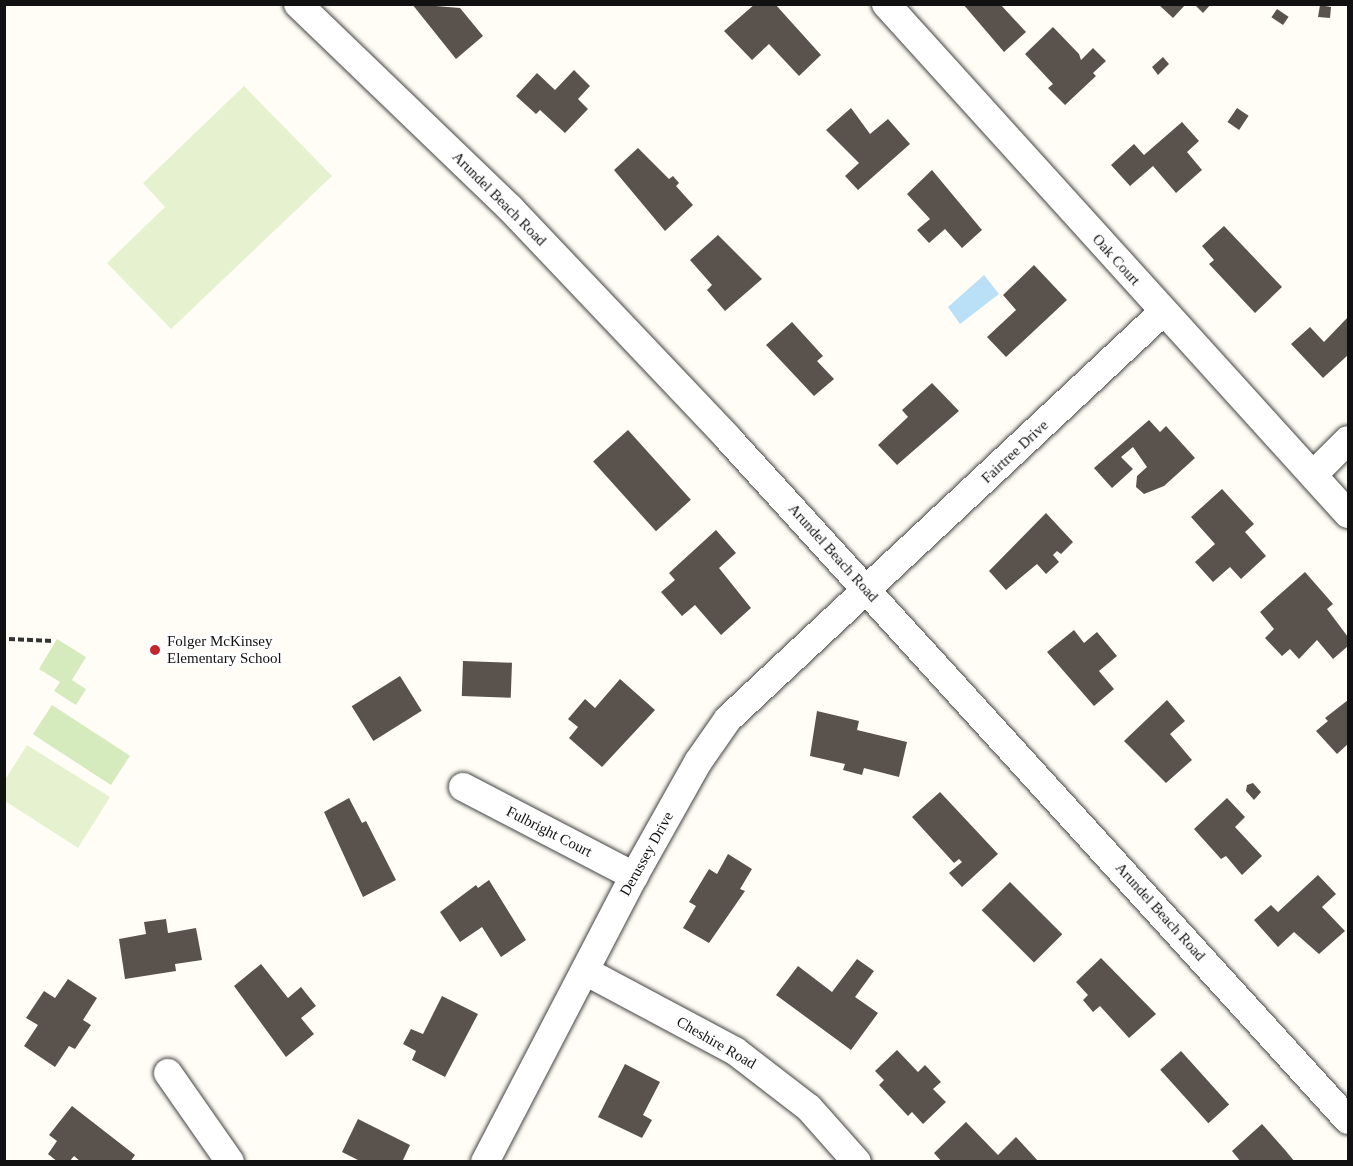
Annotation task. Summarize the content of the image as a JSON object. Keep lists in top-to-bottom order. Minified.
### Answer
{"streets":{"street":["Arundel Beach Road","Oak Court","Fairtree Drive","Fulbright Court","Derussey Drive","Cheshire Road"]},"crossings":[["Arundel Beach Road","Fairtree Drive"],["Arundel Beach Road","Derussey Drive"],["Oak Court","Fairtree Drive"],["Fairtree Drive","Derussey Drive"],["Fulbright Court","Derussey Drive"],["Derussey Drive","Cheshire Road"]],"places":["Folger McKinsey Elementary School"]}
